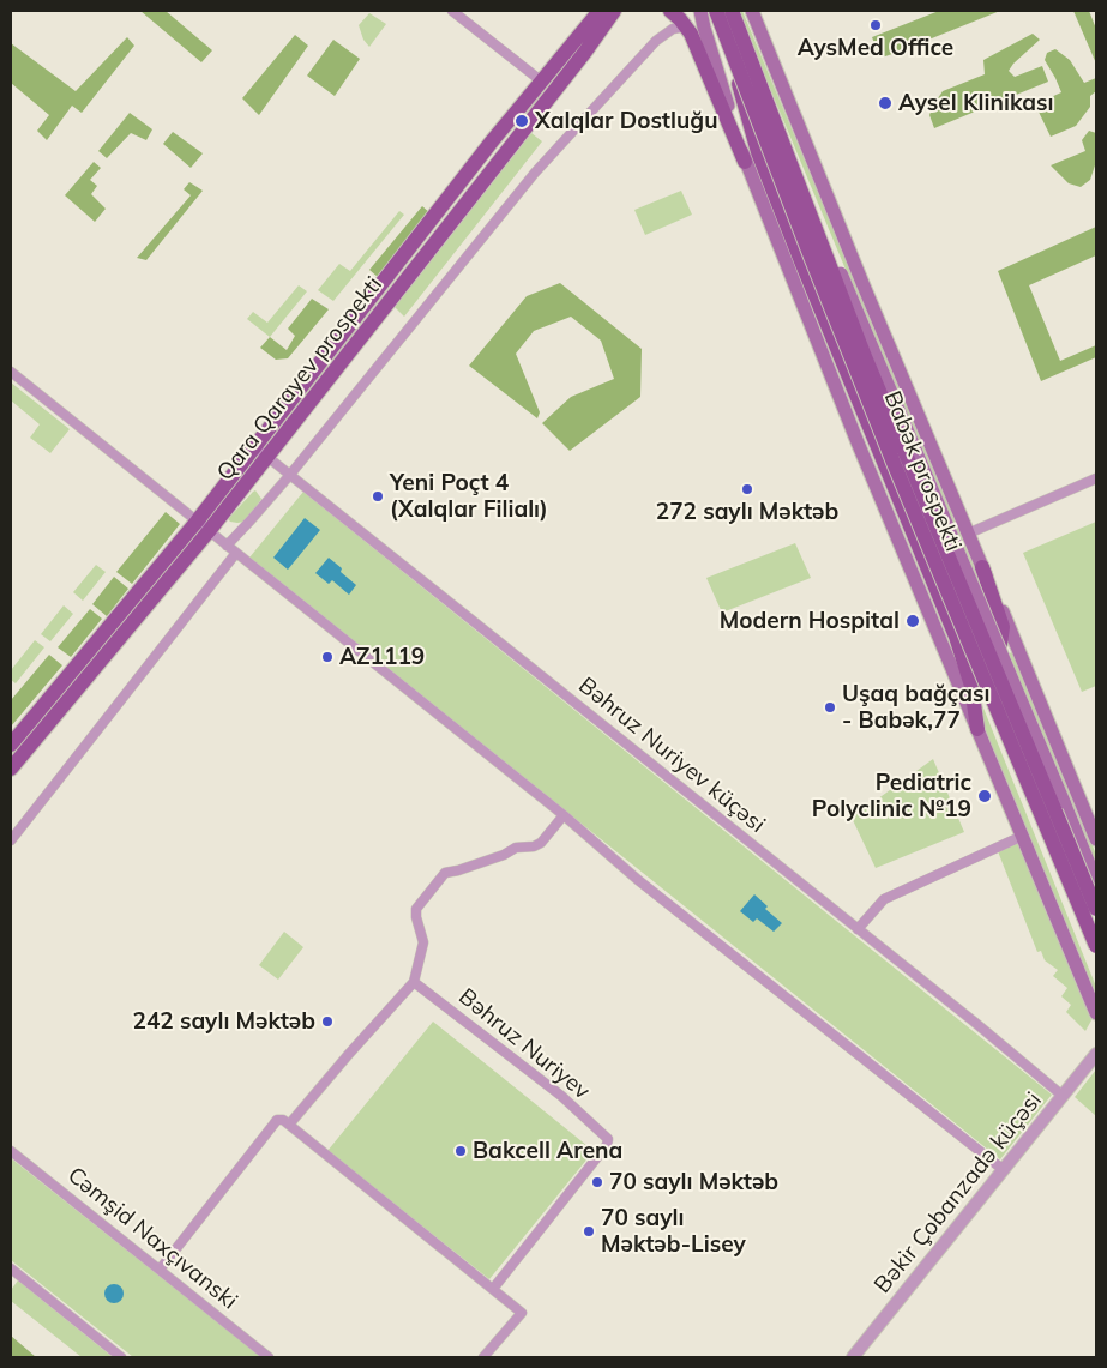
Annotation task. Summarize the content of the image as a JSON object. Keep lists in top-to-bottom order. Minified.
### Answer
{"streets":{"main road":["Qara Qarayev prospekti","Babək prospekti"],"street":["Bəhruz Nuriyev küçəsi","Bəhruz Nuriyev","Bəkir Çobanzadə küçəsi","Cəmşid Naxçıvanski"]},"crossings":[["Qara Qarayev prospekti","Bəhruz Nuriyev küçəsi"],["Bəhruz Nuriyev küçəsi","Bəkir Çobanzadə küçəsi"]],"places":["AysMed Office","Aysel Klinikası","Xalqlar Dostluğu","272 saylı Məktəb","Yeni Poçt 4 (Xalqlar Filialı)","Modern Hospital","AZ1119","Uşaq bağçası - Babək,77","Pediatric Polyclinic №19","242 saylı Məktəb","Bakcell Arena","70 saylı Məktəb","70 saylı Məktəb-Lisey"]}
